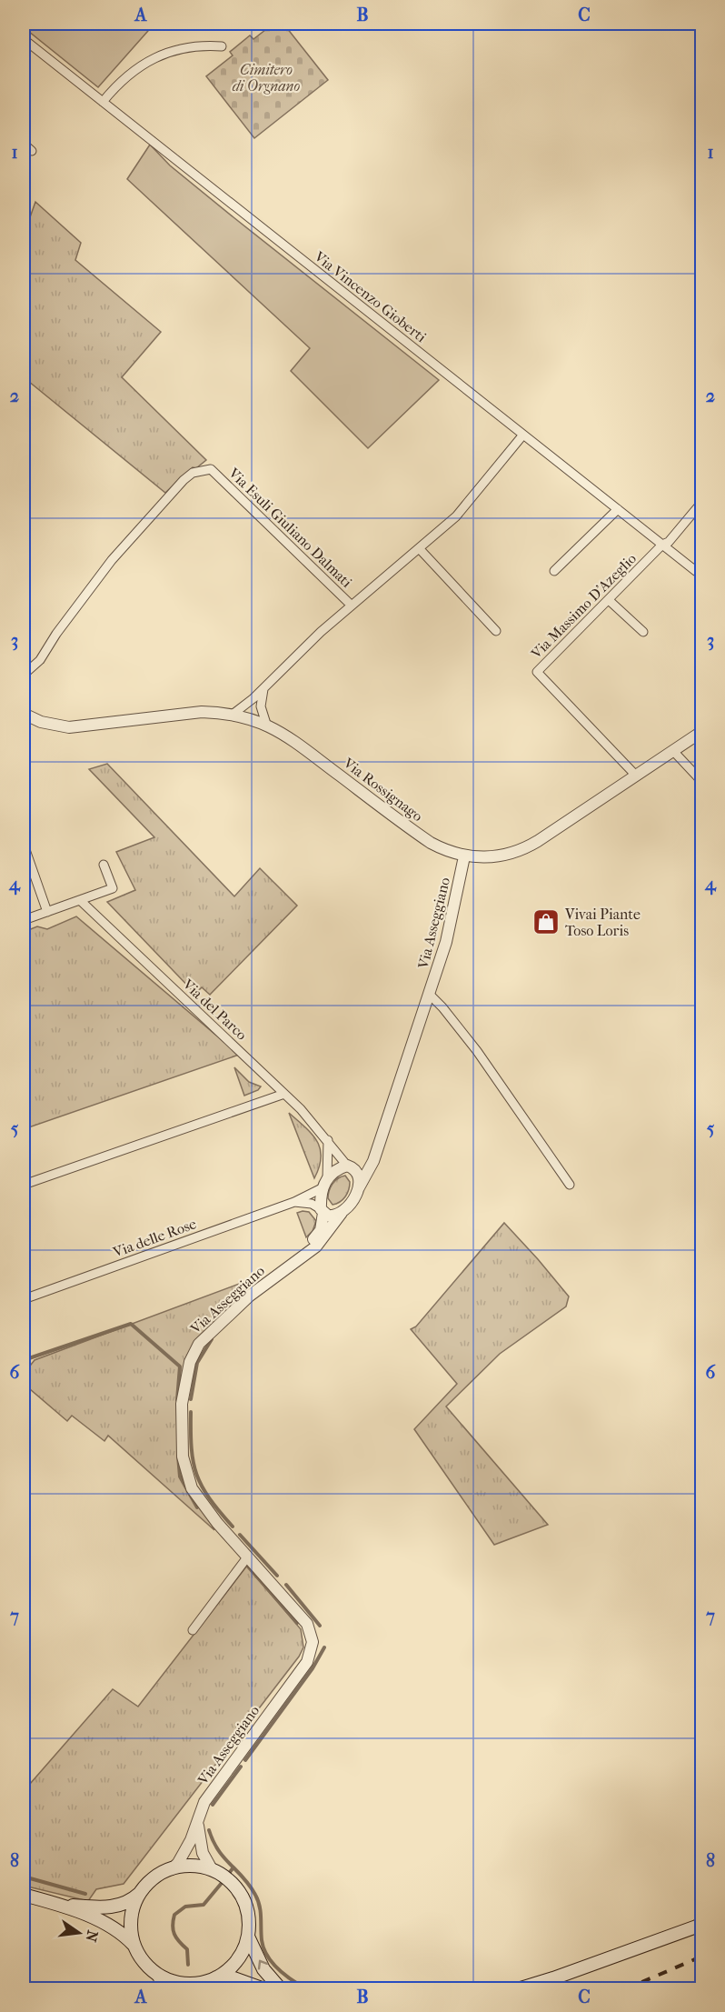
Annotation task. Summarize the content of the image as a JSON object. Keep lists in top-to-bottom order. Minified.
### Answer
{"streets":{"main road":["Via Asseggiano"],"street":["Via Vincenzo Gioberti","Via Esuli Giuliano Dalmati","Via Massimo D'Azeglio","Via Rossignago","Via del Parco","Via delle Rose"]},"crossings":[["Via Vincenzo Gioberti","Via Esuli Giuliano Dalmati"],["Via Vincenzo Gioberti","Via Massimo D'Azeglio"],["Via Esuli Giuliano Dalmati","Via Rossignago"],["Via Massimo D'Azeglio","Via Rossignago"],["Via Rossignago","Via Asseggiano"],["Via Asseggiano","Via delle Rose"]],"parks":["Cimitero di Orgnano"],"places":{"shop":["Vivai Piante Toso Loris"]},"north":"right","grid":{"columns":["A","B","C"],"rows":["1","2","3","4","5","6","7","8"]}}
